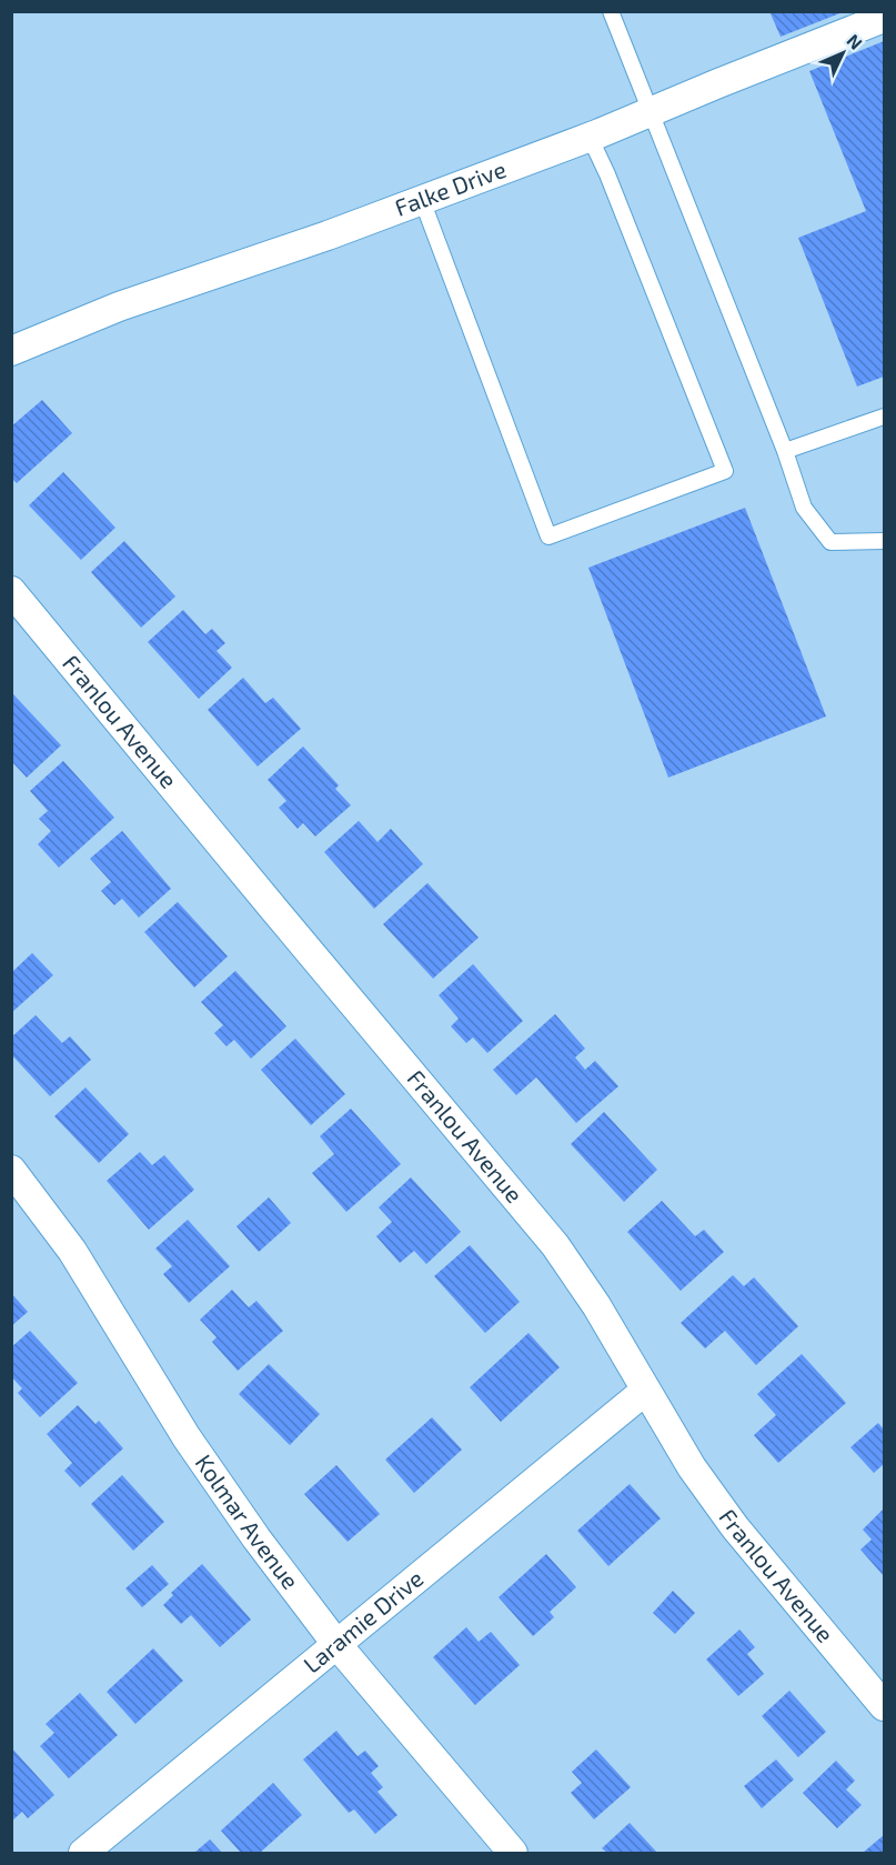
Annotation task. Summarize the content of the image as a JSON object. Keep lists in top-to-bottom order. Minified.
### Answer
{"streets":{"street":["Falke Drive","Franlou Avenue","Kolmar Avenue","Laramie Drive"]},"crossings":[["Franlou Avenue","Laramie Drive"],["Kolmar Avenue","Laramie Drive"]],"north":"top right"}
